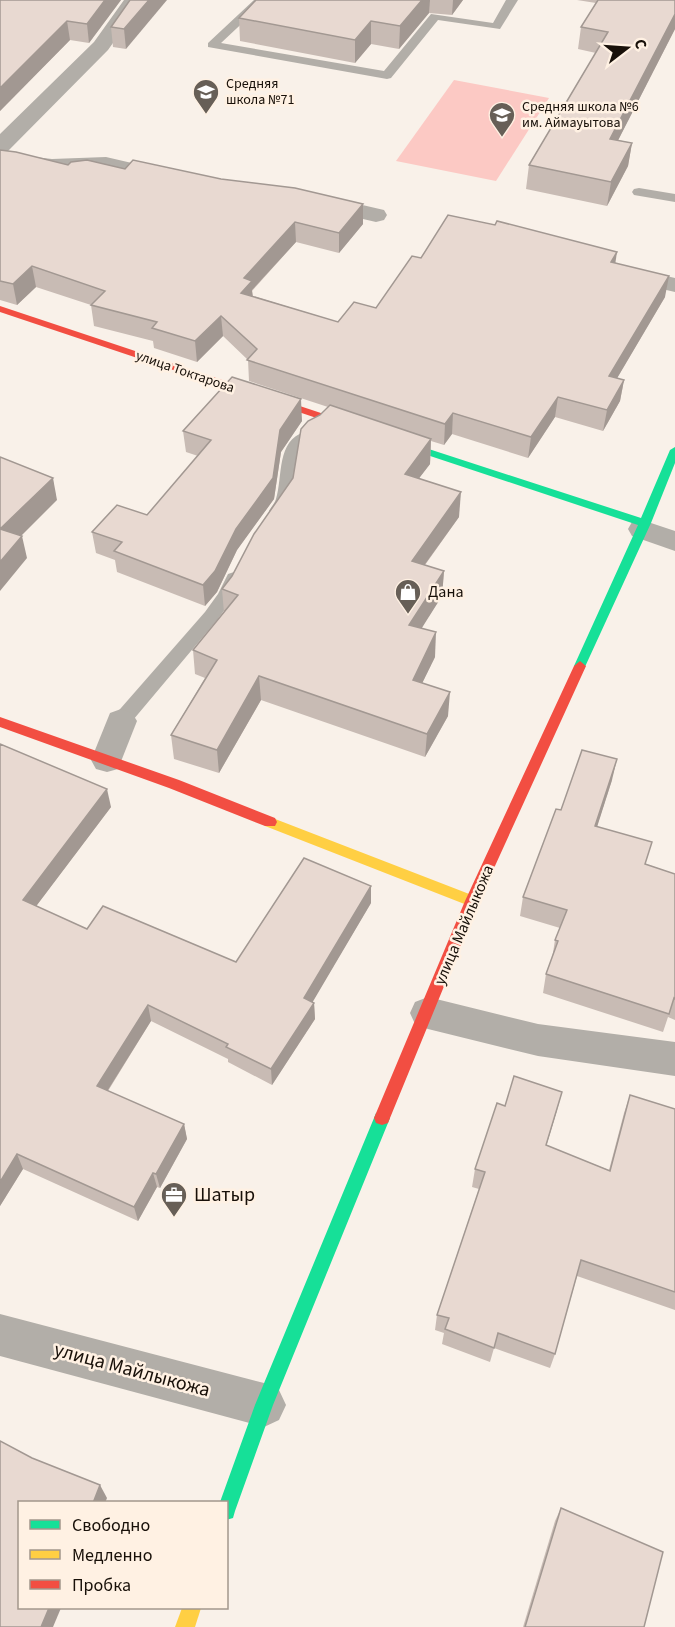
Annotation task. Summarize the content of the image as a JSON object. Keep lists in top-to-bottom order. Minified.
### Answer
{"streets":{"street":["улица Токтарова","улица Майлыкожа"]},"crossings":[["улица Токтарова","улица Майлыкожа"]],"places":{"school or university":["Средняя школа №71","Средняя школа №6 им. Аймауытова"],"shop":["Дана"],"office":["Шатыр"]},"legend":["Свободно","Медленно","Пробка"],"north":"right"}
